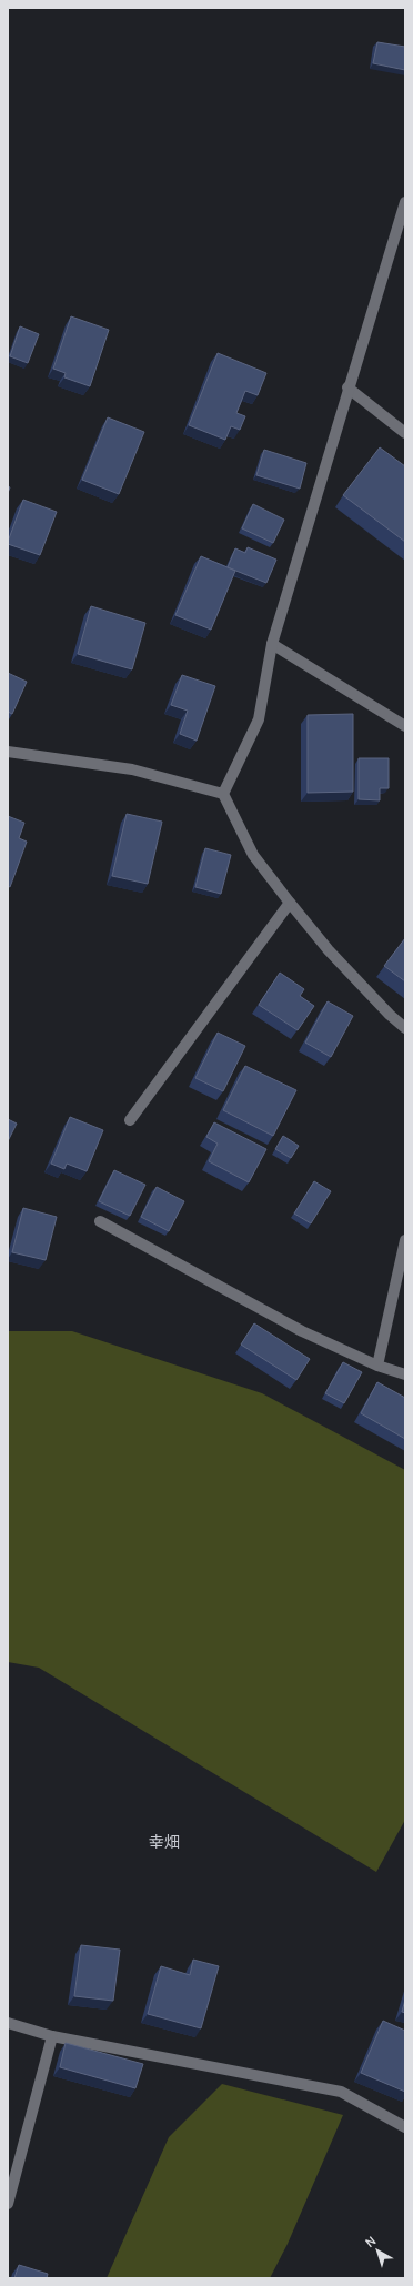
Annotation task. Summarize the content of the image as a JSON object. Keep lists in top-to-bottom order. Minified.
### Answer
{"districts":["幸畑"],"north":"top left"}
